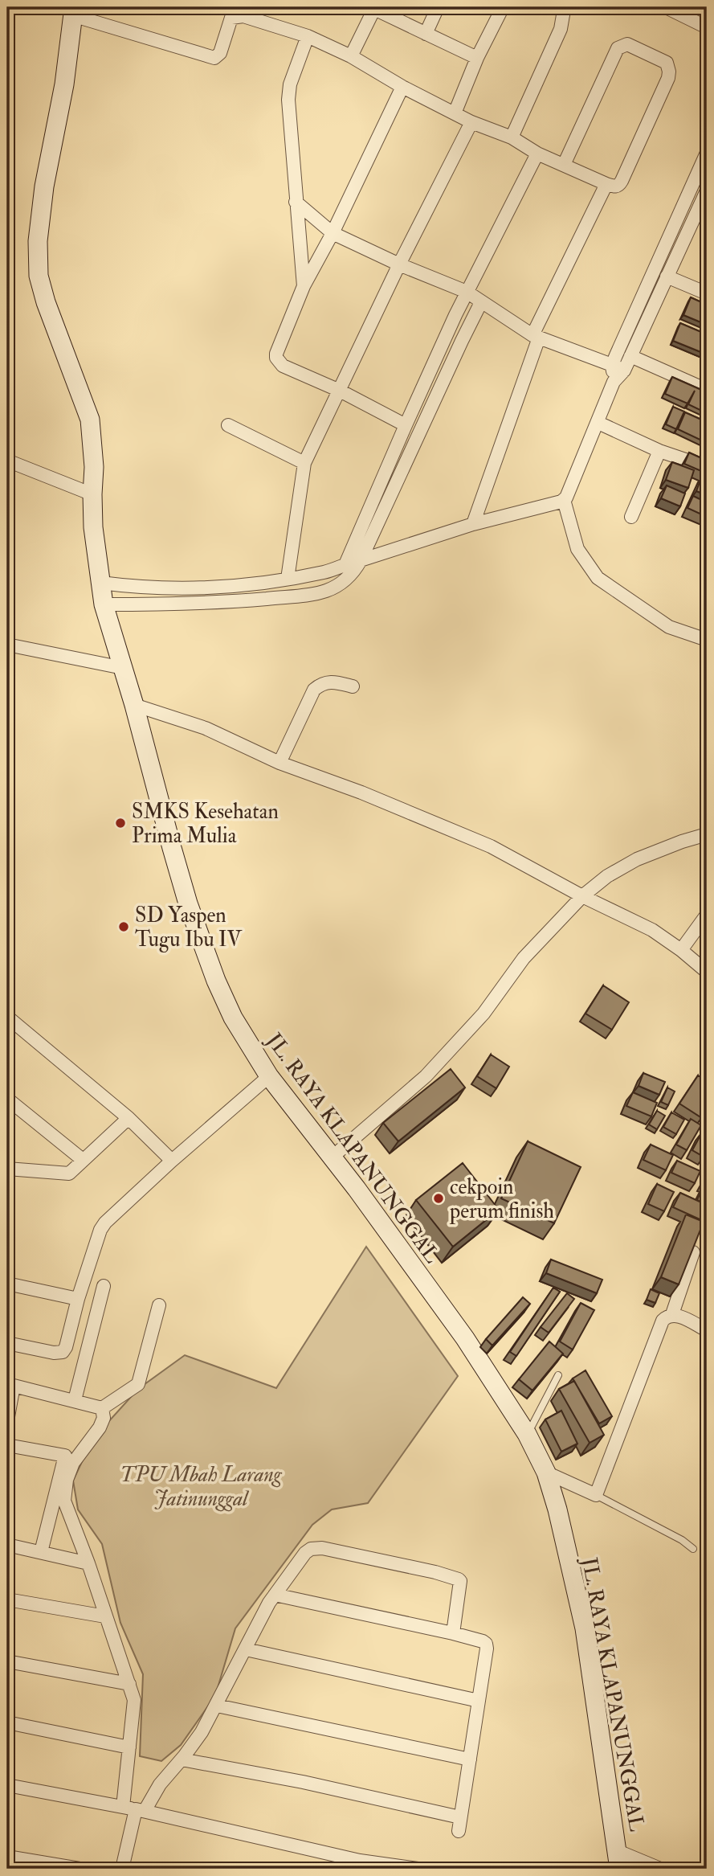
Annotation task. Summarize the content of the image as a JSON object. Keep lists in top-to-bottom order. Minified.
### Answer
{"streets":{"street":["JL. RAYA KLAPANUNGGAL"]},"parks":["TPU Mbah Larang Jatinunggal"],"places":["SMKS Kesehatan Prima Mulia","SD Yaspen Tugu Ibu IV","cekpoin perum finish"]}
